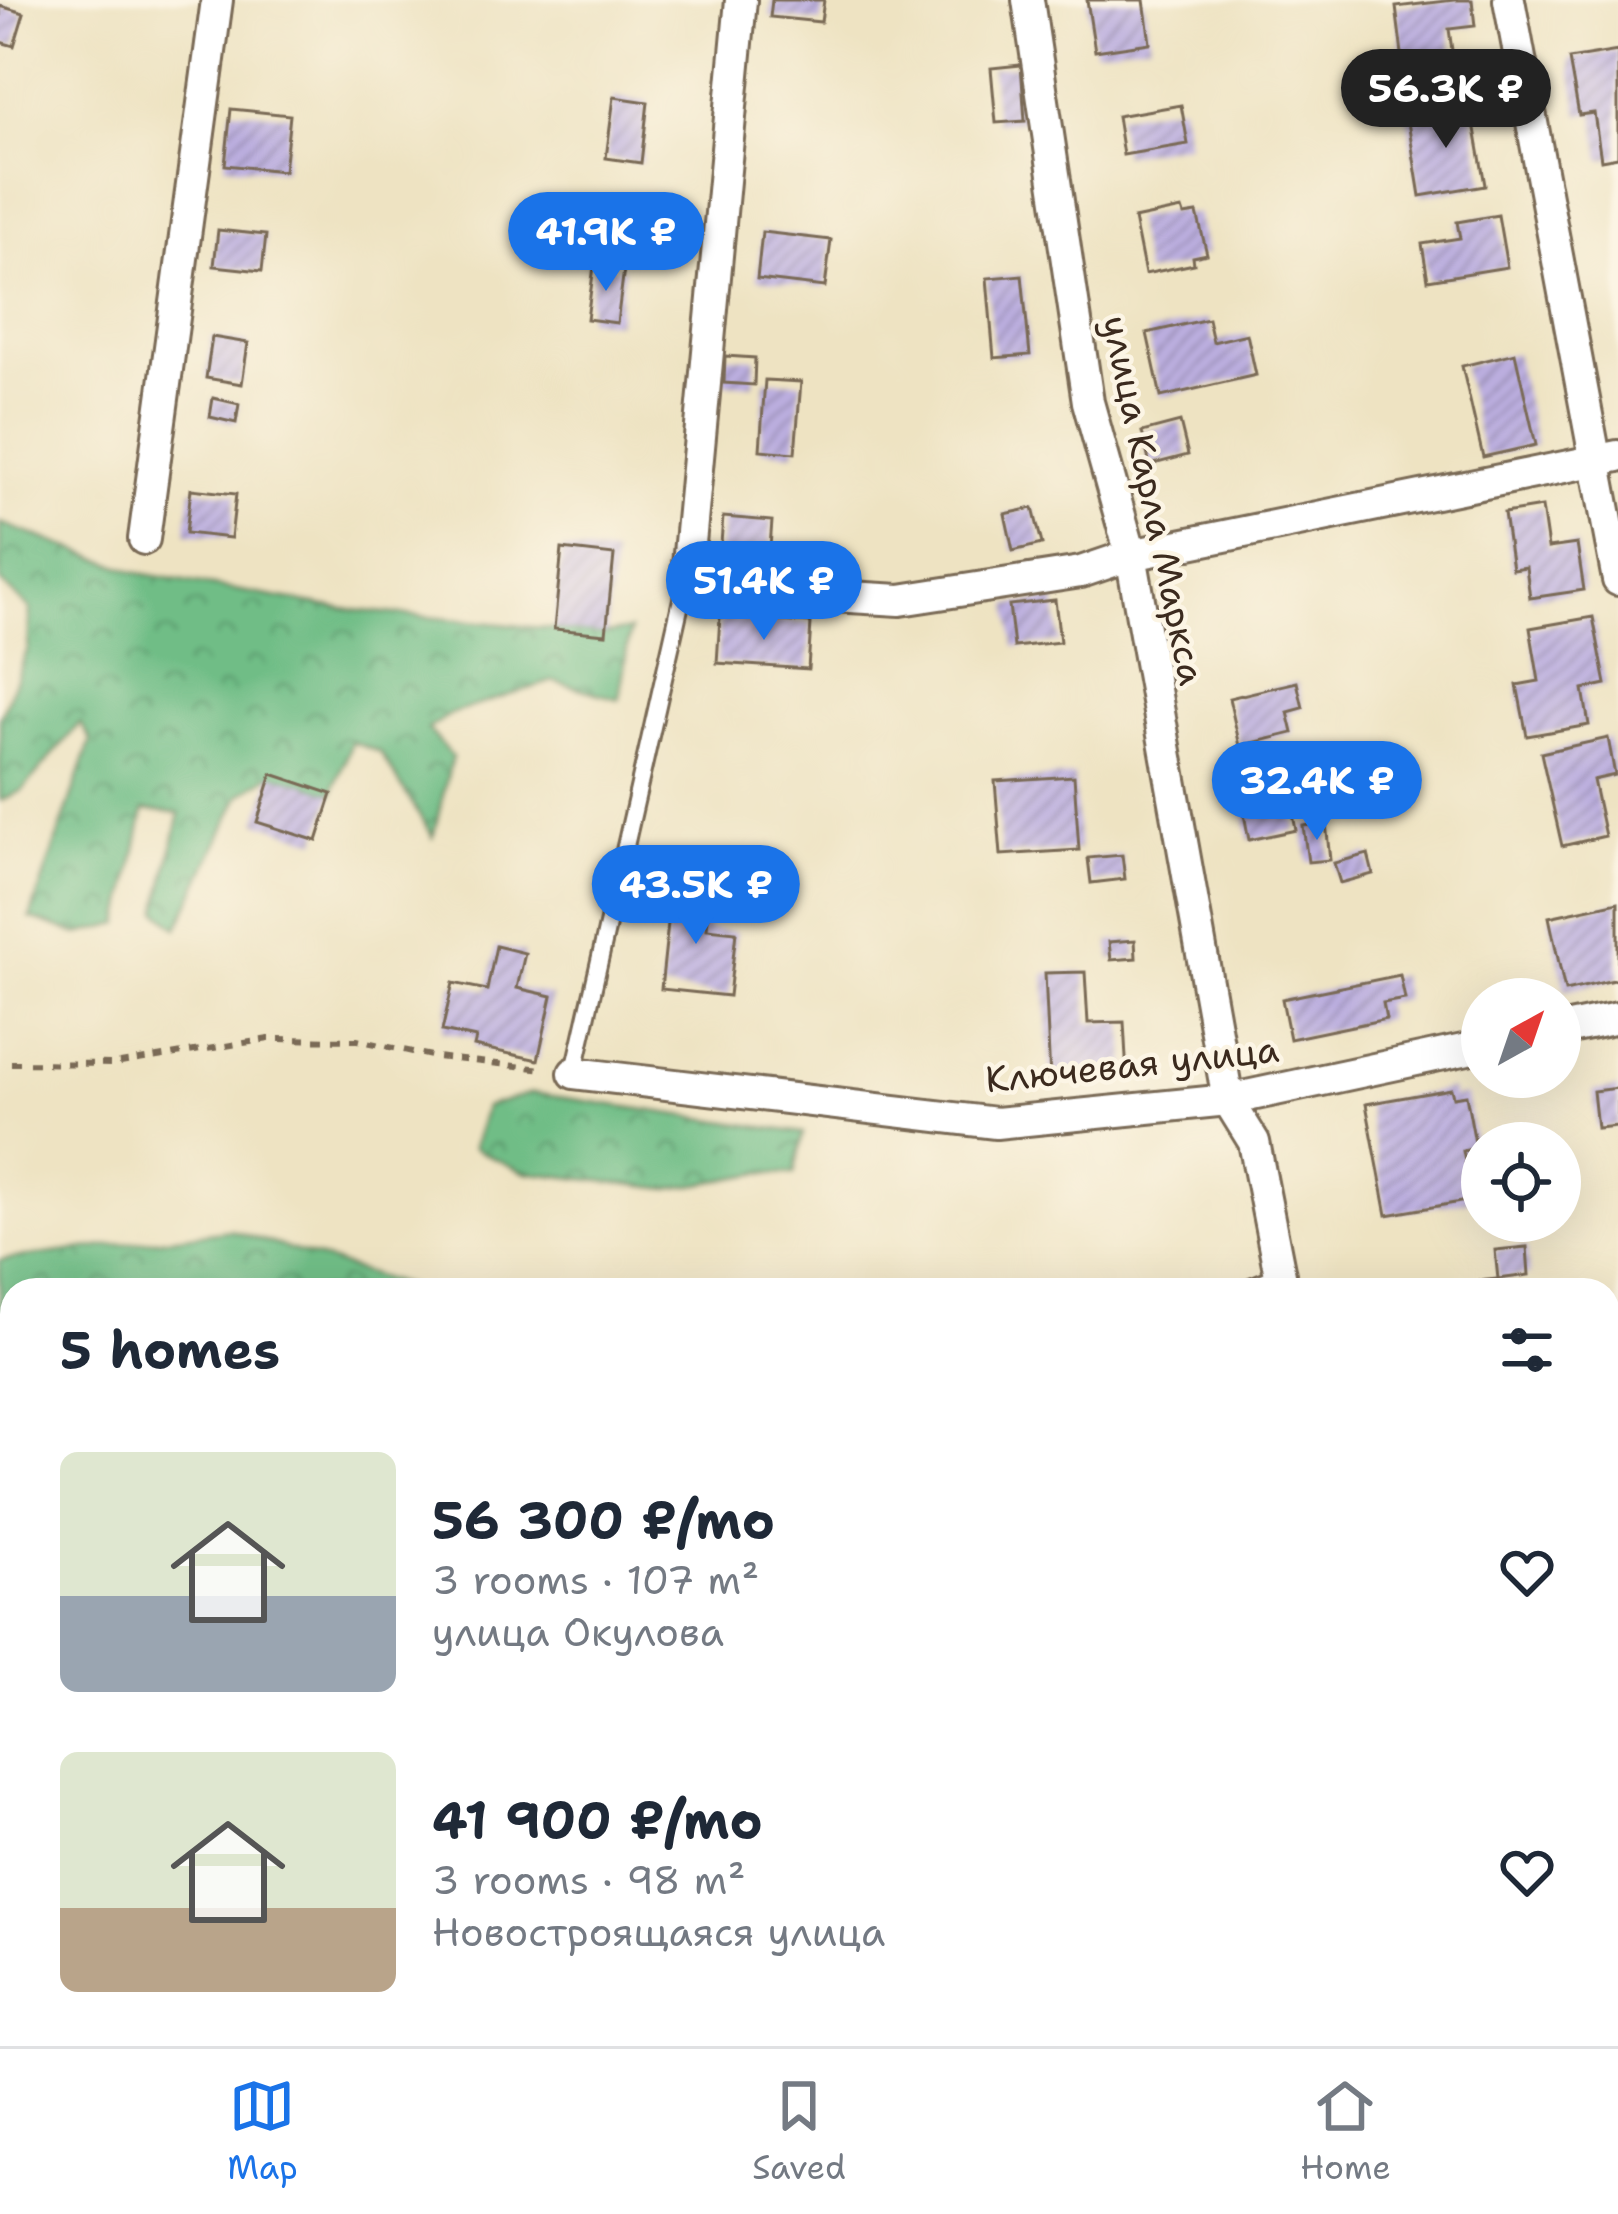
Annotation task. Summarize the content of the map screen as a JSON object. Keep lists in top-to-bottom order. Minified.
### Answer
{"streets":{"street":["улица Карла Маркса","Ключевая улица"]},"crossings":[["улица Карла Маркса","Ключевая улица"]],"north":"top right","page":{"price":["56.3K ₽","41.9K ₽","51.4K ₽","32.4K ₽","43.5K ₽"],"heading":"5 homes","list":[{"name":"56 300 ₽/mo","note":"3 rooms · 107 m² · улица Окулова"},{"name":"41 900 ₽/mo","note":"3 rooms · 98 m² · Новостроящаяся улица"}],"tabs":["Map","Saved","Home"]}}
